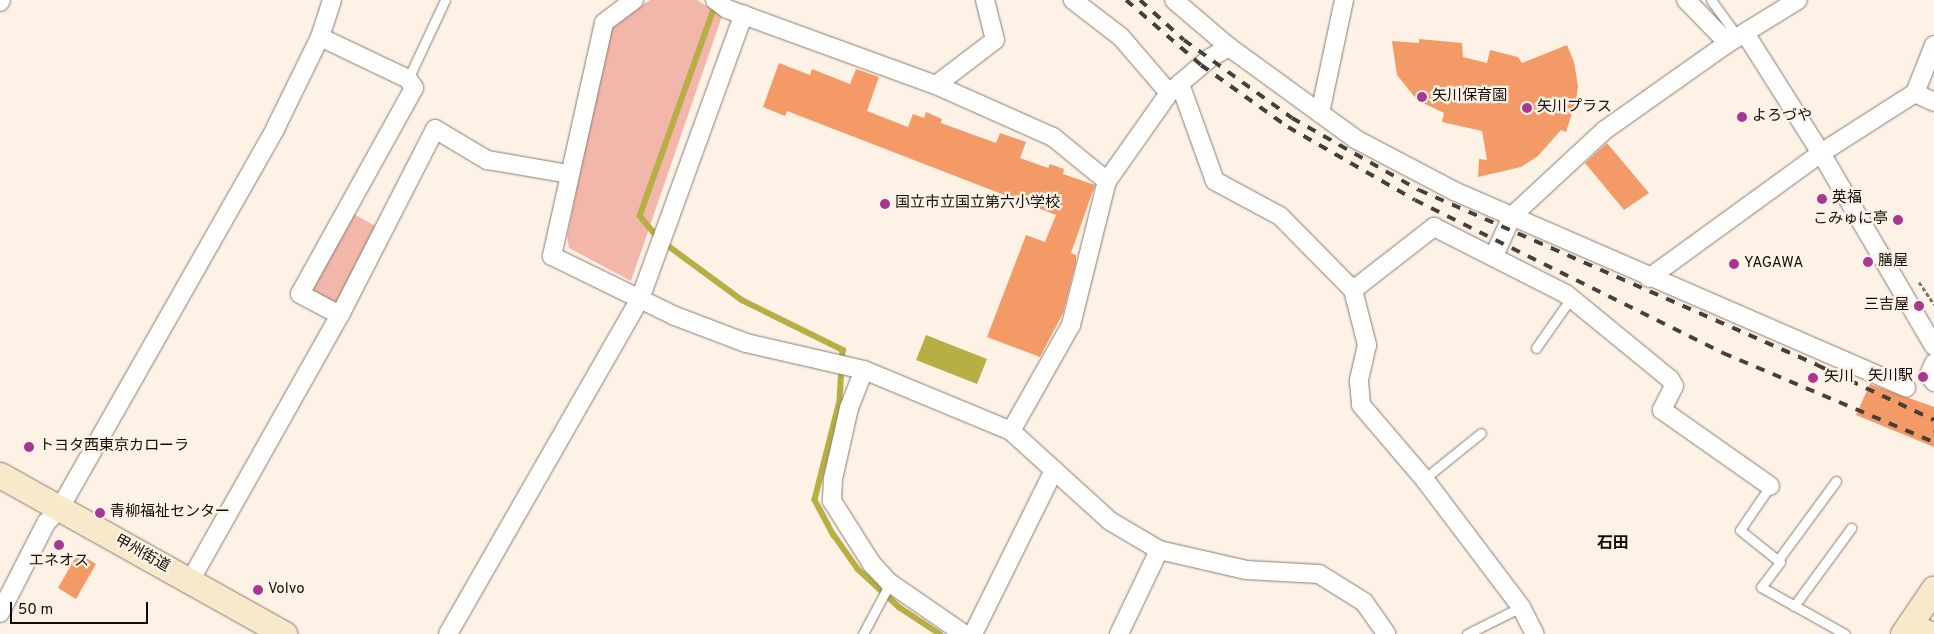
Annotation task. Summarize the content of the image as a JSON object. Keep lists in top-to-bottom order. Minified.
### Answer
{"streets":{"main road":["甲州街道"]},"districts":["石田"],"places":["矢川保育園","矢川プラス","よろづや","英福","国立市立国立第六小学校","こみゅに亭","膳屋","YAGAWA","三吉屋","矢川駅","矢川","トヨタ西東京カローラ","青柳福祉センター","エネオス","Volvo"],"scale_bar":"50 m"}
